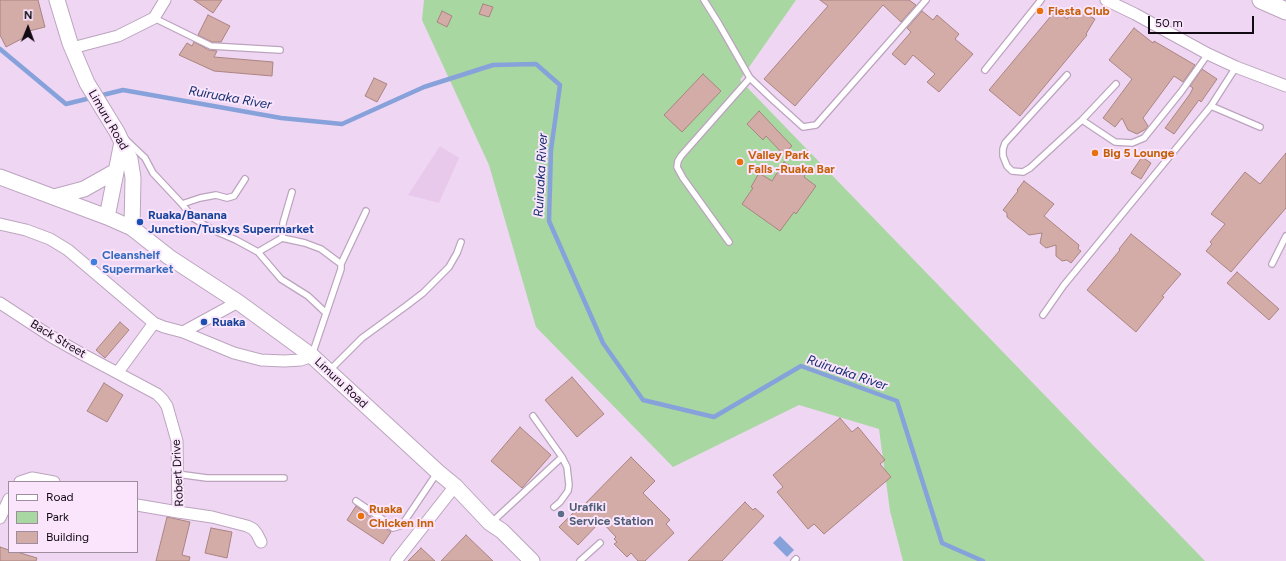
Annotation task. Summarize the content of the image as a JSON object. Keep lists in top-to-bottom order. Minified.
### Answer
{"streets":{"main road":["Limuru Road"],"street":["Back Street","Robert Drive"]},"crossings":[["Back Street","Robert Drive"]],"water":["Ruiruaka River"],"places":["Fiesta Club","Big 5 Lounge","Valley Park Falls -Ruaka Bar","Ruaka/Banana Junction/Tuskys Supermarket","Cleanshelf Supermarket","Ruaka","Urafiki Service Station","Ruaka Chicken Inn"],"legend":["Road","Park","Building"],"scale_bar":"50 m","north":"top"}
